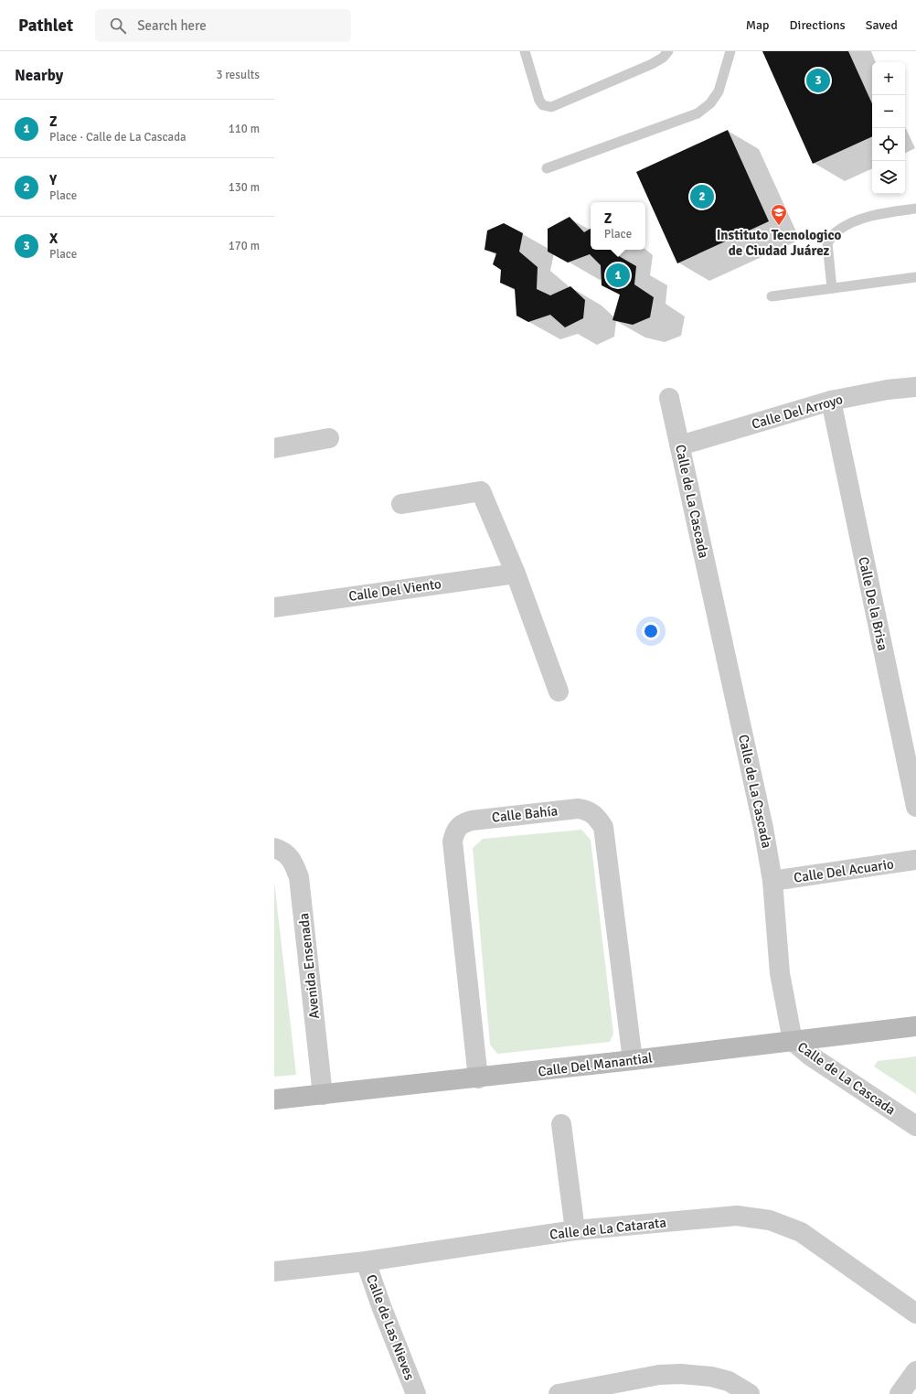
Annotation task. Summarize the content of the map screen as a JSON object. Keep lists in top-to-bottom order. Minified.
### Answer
{"streets":{"street":["Calle Del Arroyo","Calle de La Cascada","Calle Del Viento","Calle De la Brisa","Calle Bahía","Calle Del Acuario","Avenida Ensenada","Calle Del Manantial","Calle de La Catarata","Calle de Las Nieves"]},"crossings":[["Calle Del Arroyo","Calle de La Cascada"],["Calle Del Arroyo","Calle De la Brisa"],["Calle de La Cascada","Calle Del Acuario"],["Calle de La Cascada","Calle Del Manantial"],["Calle Bahía","Calle Del Manantial"],["Avenida Ensenada","Calle Del Manantial"],["Calle de La Catarata","Calle de Las Nieves"]],"places":{"school or university":["Instituto Tecnologico de Ciudad Juárez"]},"page":{"header":"Pathlet","search":"Search here","nav":["Map","Directions","Saved"],"heading":["Nearby","3 results"],"map_buttons":["+","−"],"pins":["3","2","1"],"list":[{"mark":"1","name":"Z","note":"Place · Calle de La Cascada","value":"110 m"},{"mark":"2","name":"Y","note":"Place","value":"130 m"},{"mark":"3","name":"X","note":"Place","value":"170 m"}],"popup":["Z","Place"]}}
